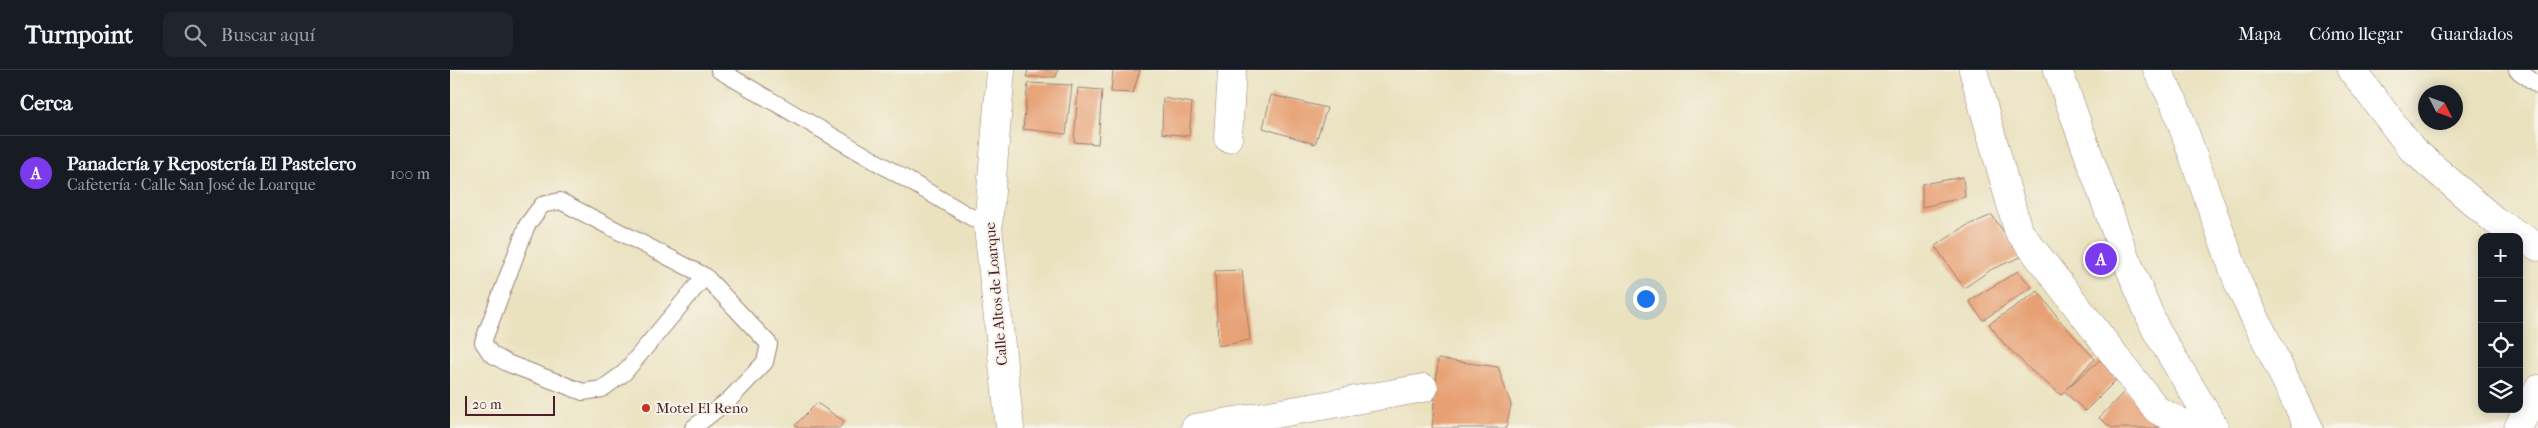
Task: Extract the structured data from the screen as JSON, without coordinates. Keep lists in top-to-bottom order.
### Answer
{
  "streets": {
    "street": ["Calle Altos de Loarque"]
  },
  "places": ["Motel El Reno"],
  "scale_bar": "20 m",
  "north": "bottom right",
  "page": {
    "header": "Turnpoint",
    "search": "Buscar aquí",
    "nav": ["Mapa", "Cómo llegar", "Guardados"],
    "heading": "Cerca",
    "list": [
      {
        "mark": "A",
        "name": "Panadería y Repostería El Pastelero",
        "note": "Cafetería · Calle San José de Loarque",
        "value": "100 m"
      }
    ],
    "map_buttons": ["+", "−"],
    "pins": "A",
    "scale": "20 m"
  }
}
